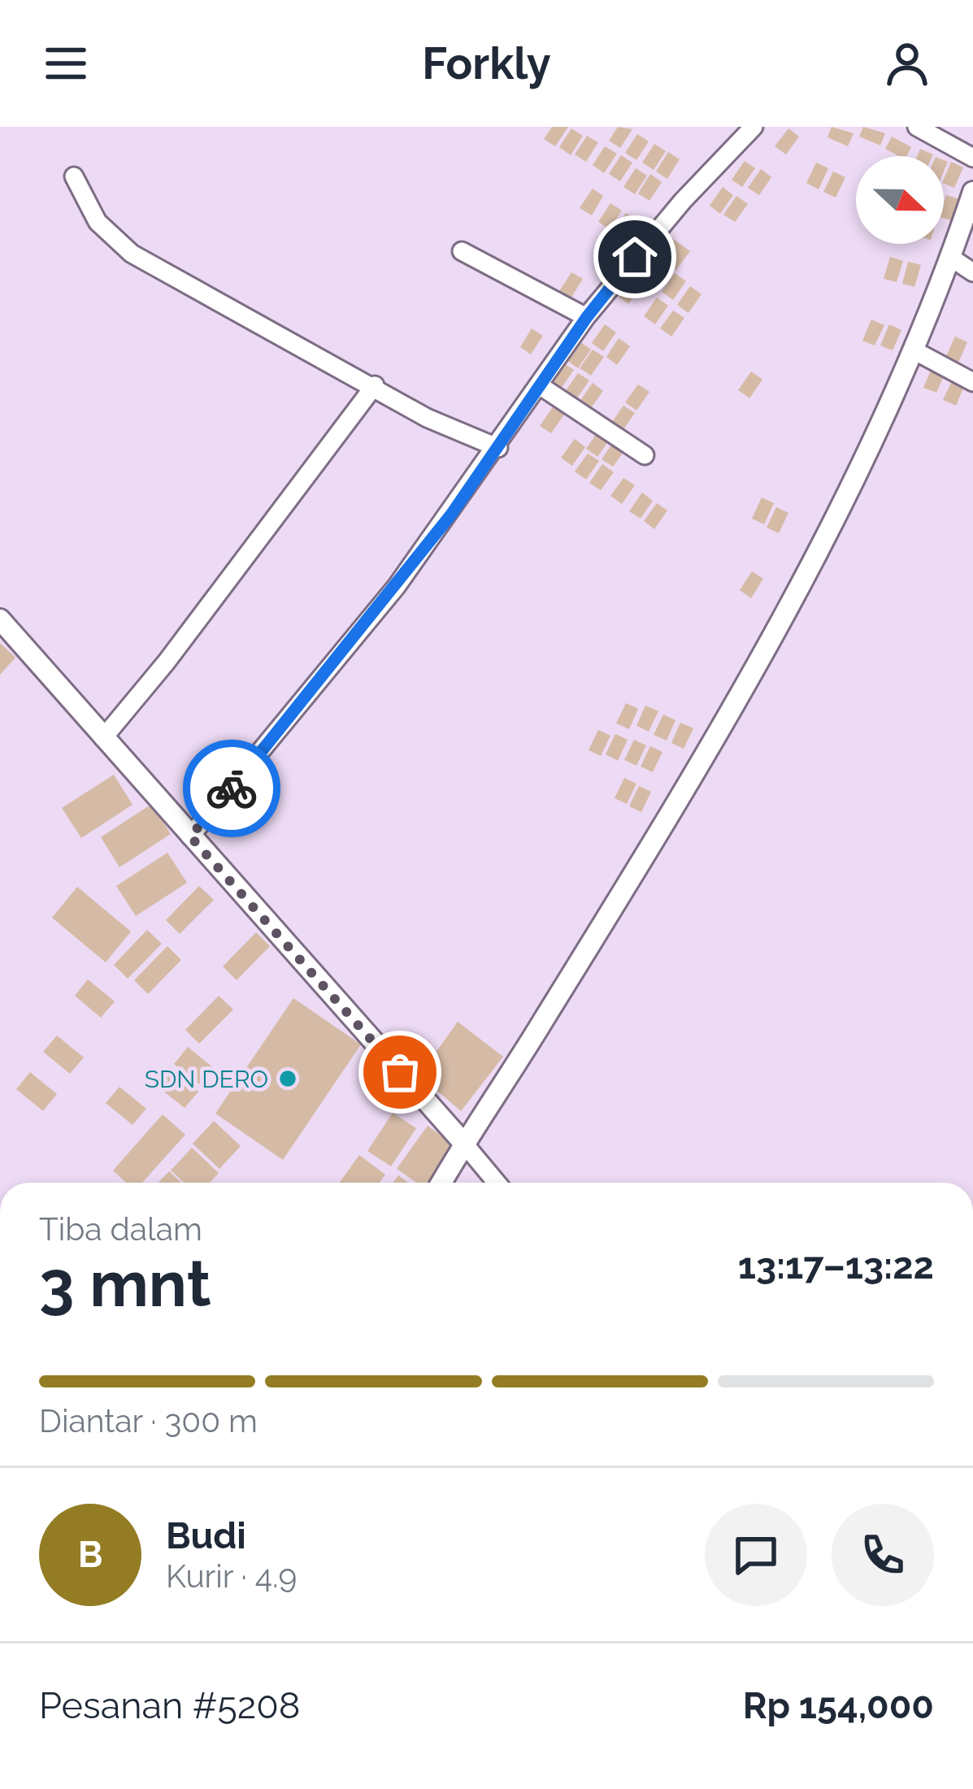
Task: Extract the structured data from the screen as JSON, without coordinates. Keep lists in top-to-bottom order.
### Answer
{
  "places": ["SDN DERO"],
  "north": "right",
  "page": {
    "header": "Forkly",
    "heading": ["3 mnt", "Tiba dalam", "13:17–13:22"],
    "panel": [
      "Budi",
      "Kurir · 4.9",
      "Pesanan #5208",
      "Rp 154,000"
    ],
    "bar": "Diantar · 300 m",
    "round": "B"
  }
}
